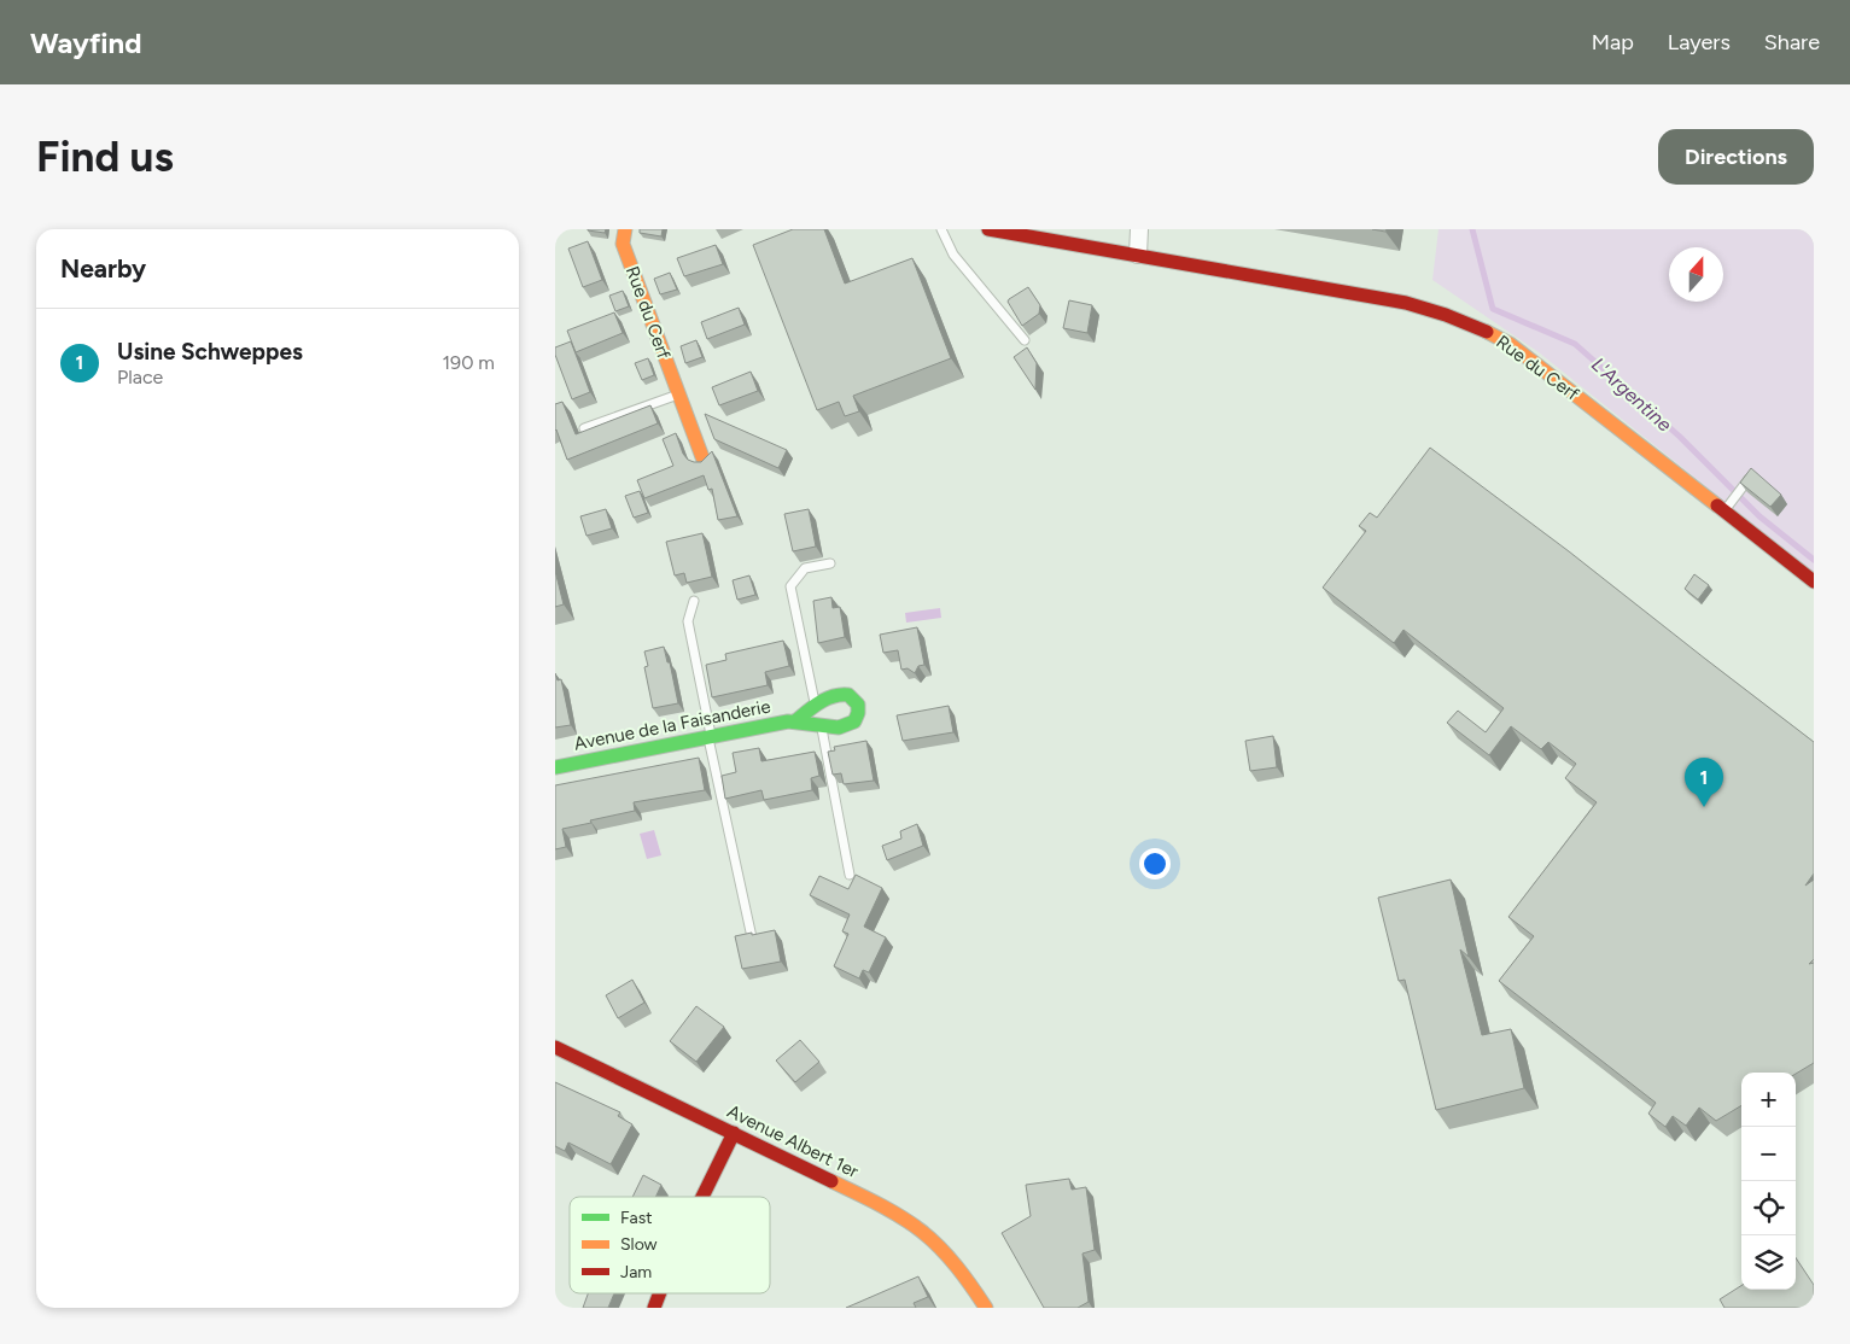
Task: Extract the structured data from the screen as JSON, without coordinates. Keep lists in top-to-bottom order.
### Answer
{
  "streets": {
    "street": ["Rue du Cerf", "Avenue de la Faisanderie", "Avenue Albert 1er"]
  },
  "water": ["L'Argentine"],
  "legend": ["Fast", "Slow", "Jam"],
  "north": "top",
  "page": {
    "header": "Wayfind",
    "nav": ["Map", "Layers", "Share"],
    "buttons": "Directions",
    "title": "Find us",
    "heading": "Nearby",
    "list": [
      {
        "mark": "1",
        "name": "Usine Schweppes",
        "note": "Place",
        "value": "190 m"
      }
    ],
    "pins": "1",
    "map_buttons": ["+", "−"]
  }
}
